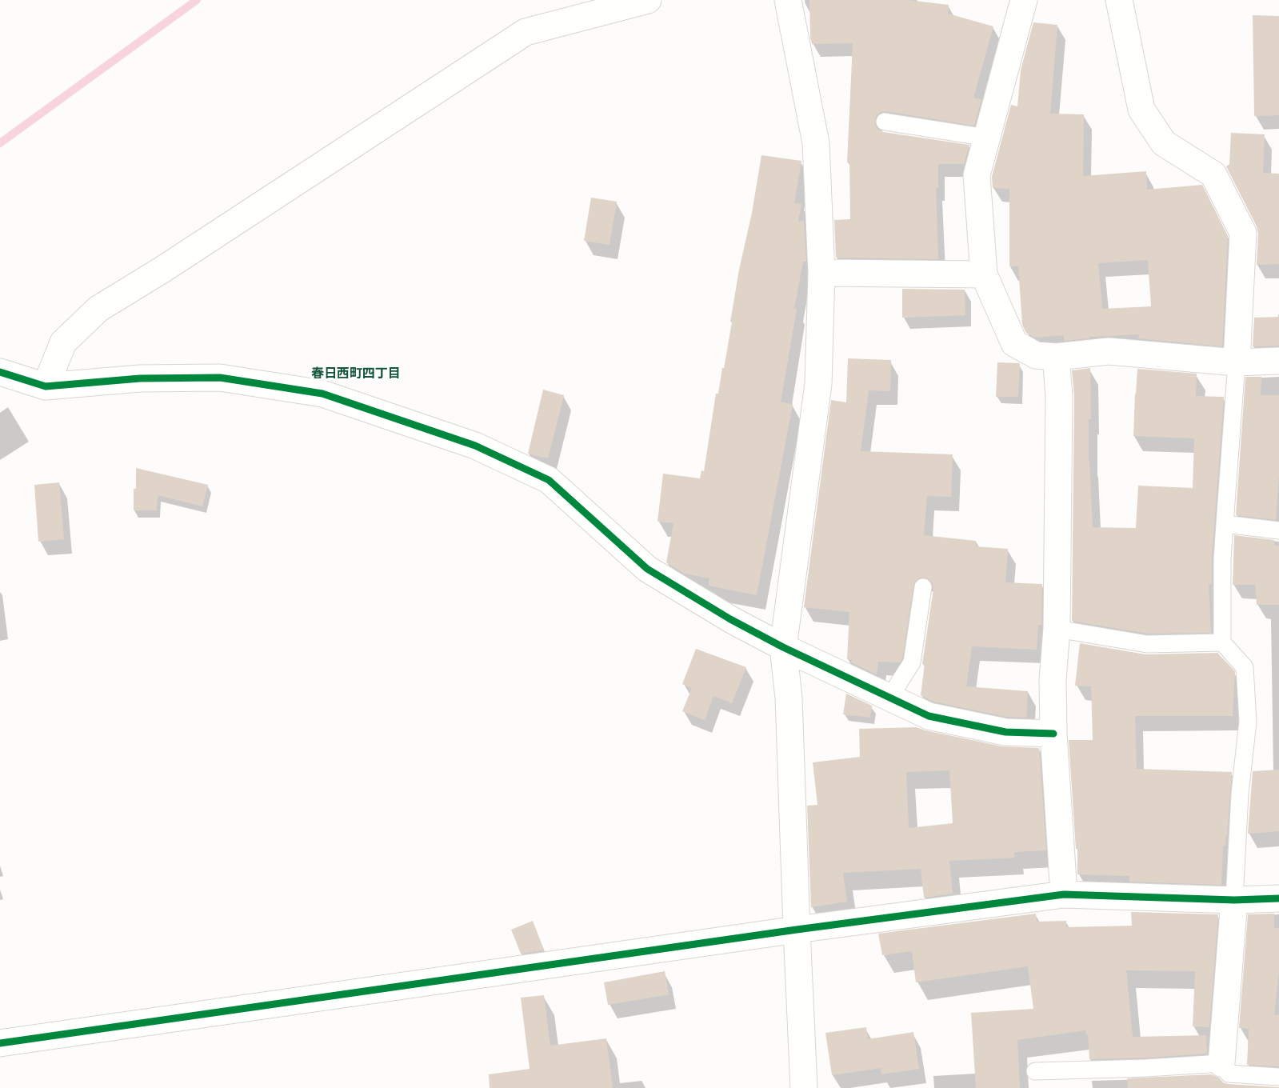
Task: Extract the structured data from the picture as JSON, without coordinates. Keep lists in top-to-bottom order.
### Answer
{
  "districts": ["春日西町四丁目"]
}
